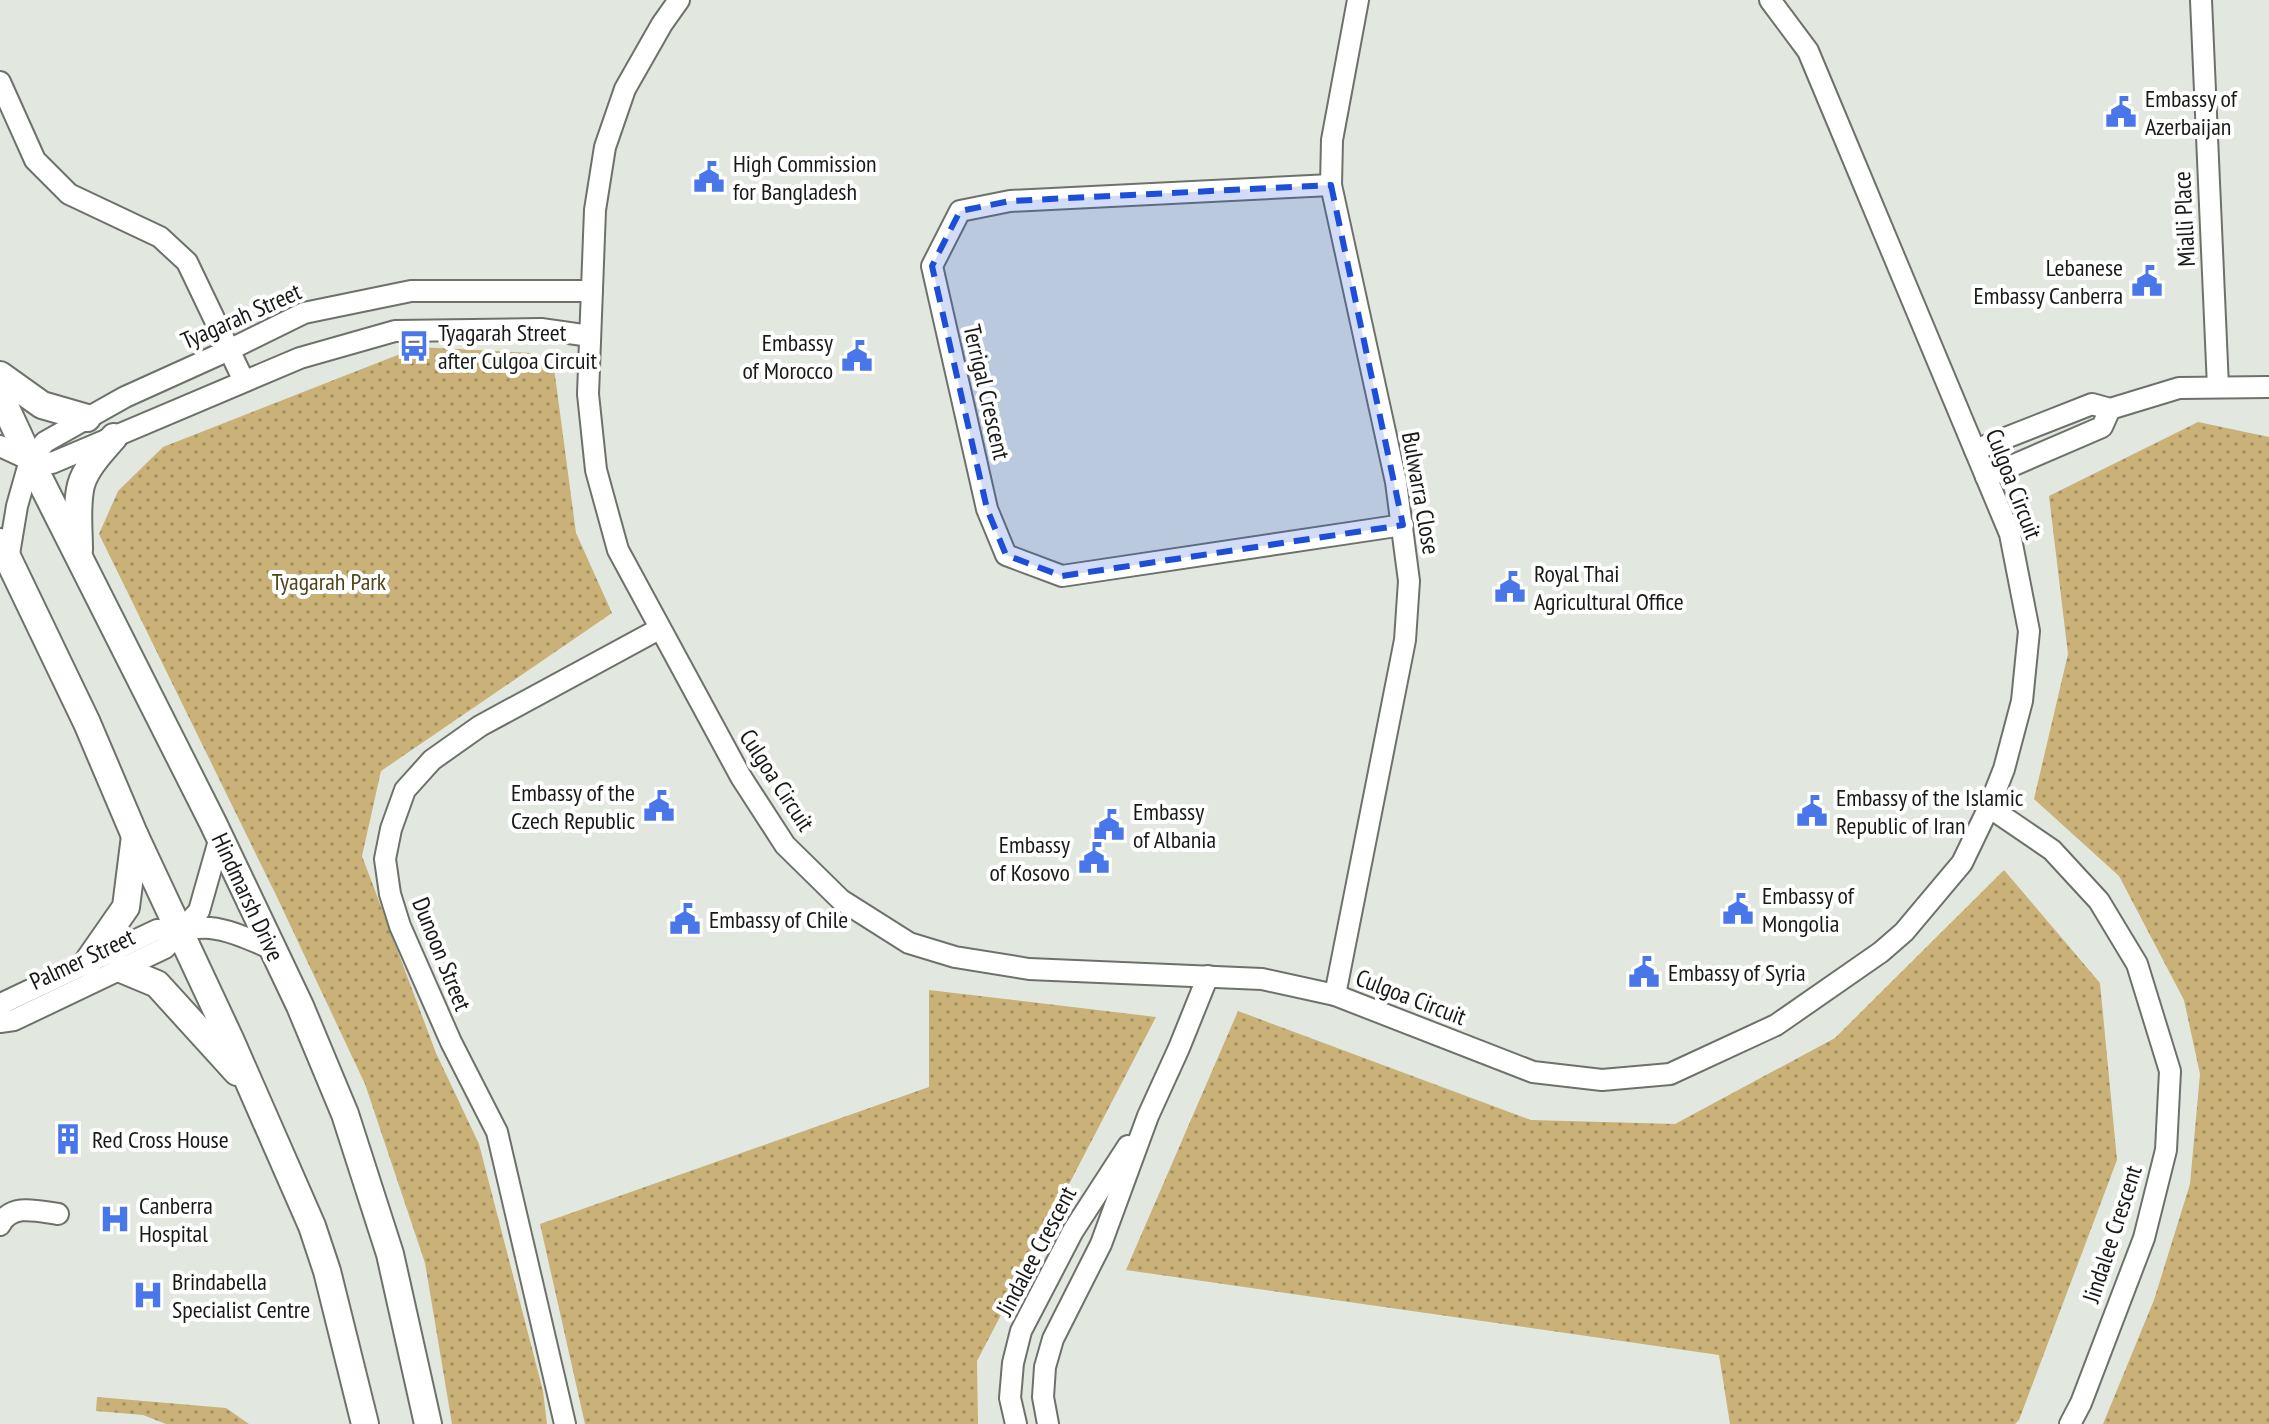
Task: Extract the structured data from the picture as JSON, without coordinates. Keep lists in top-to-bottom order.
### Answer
{
  "streets": {
    "main road": ["Hindmarsh Drive"],
    "street": [
      "Mialli Place",
      "Tyagarah Street",
      "Terrigal Crescent",
      "Culgoa Circuit",
      "Bulwarra Close",
      "Dunoon Street",
      "Palmer Street",
      "Jindalee Crescent"
    ]
  },
  "crossings": [
    ["Tyagarah Street", "Culgoa Circuit"],
    ["Tyagarah Street", "Hindmarsh Drive"],
    ["Terrigal Crescent", "Bulwarra Close"],
    ["Culgoa Circuit", "Bulwarra Close"],
    ["Culgoa Circuit", "Dunoon Street"],
    ["Culgoa Circuit", "Jindalee Crescent"],
    ["Hindmarsh Drive", "Palmer Street"]
  ],
  "parks": ["Tyagarah Park"],
  "places": {
    "public building": [
      "Embassy of Azerbaijan",
      "High Commission for Bangladesh",
      "Lebanese Embassy Canberra",
      "Embassy of Morocco",
      "Royal Thai Agricultural Office",
      "Embassy of the Czech Republic",
      "Embassy of the Islamic Republic of Iran",
      "Embassy of Albania",
      "Embassy of Kosovo",
      "Embassy of Mongolia",
      "Embassy of Chile",
      "Embassy of Syria"
    ],
    "bus stop": ["Tyagarah Street after Culgoa Circuit"],
    "building": ["Red Cross House"],
    "hospital": ["Canberra Hospital", "Brindabella Specialist Centre"]
  }
}
